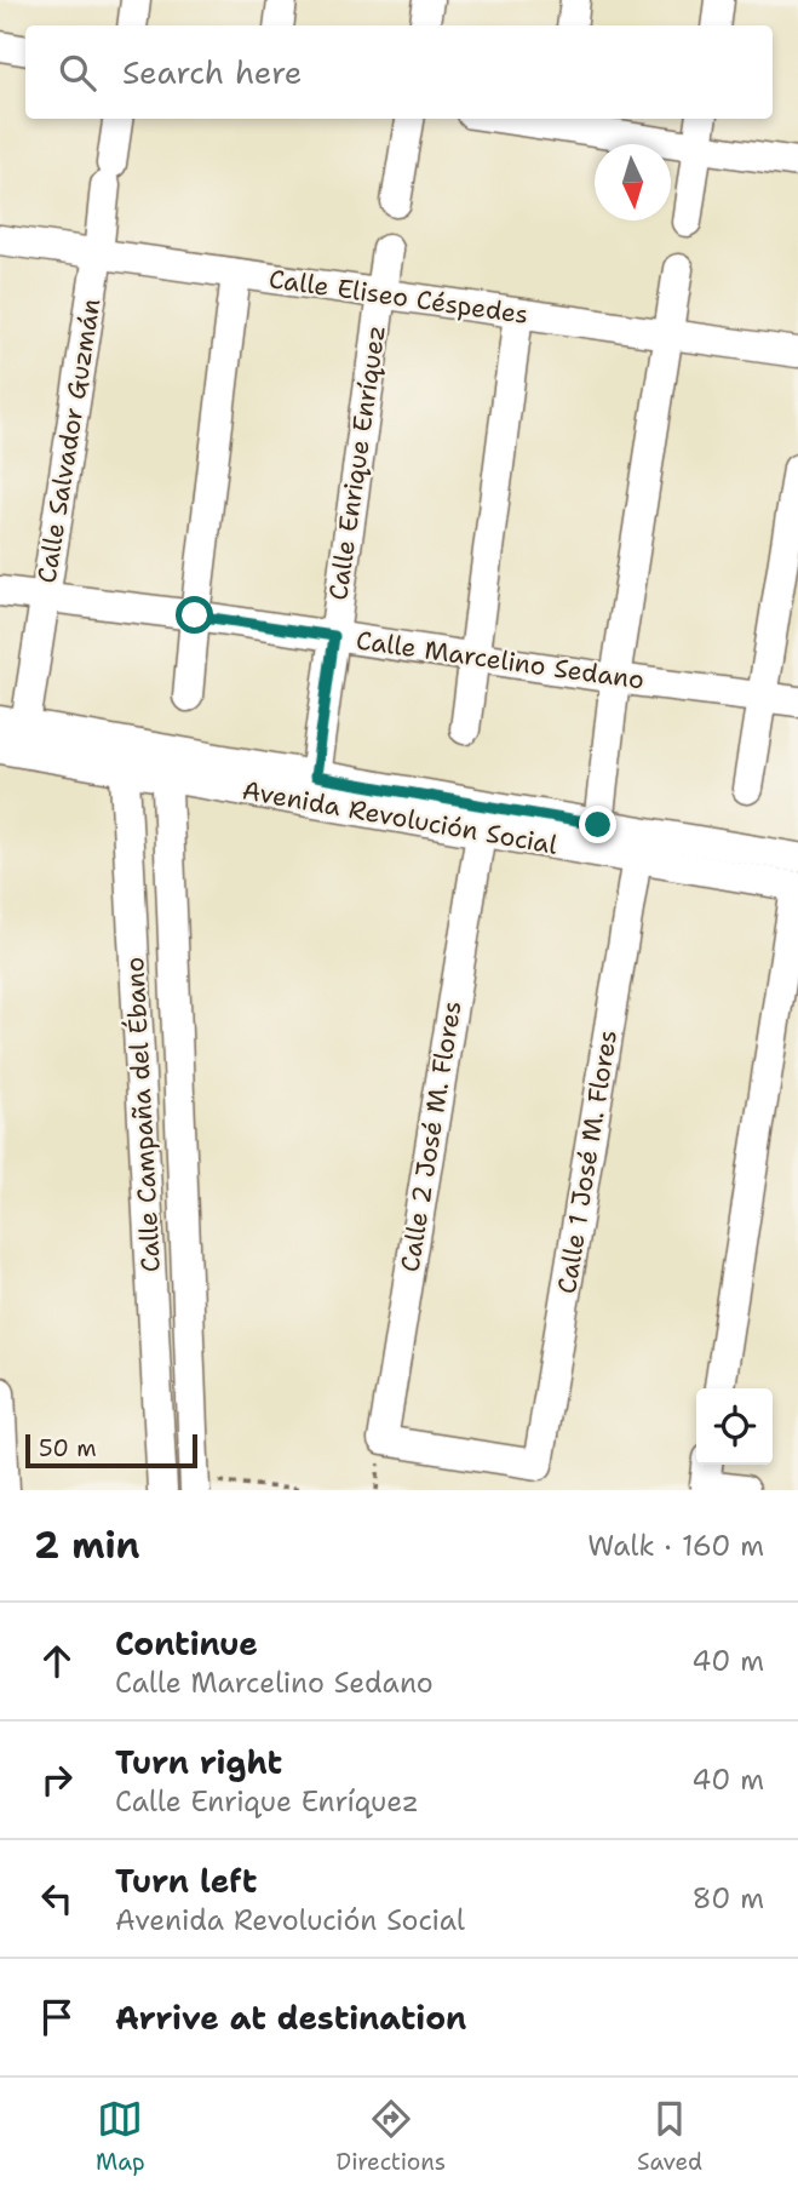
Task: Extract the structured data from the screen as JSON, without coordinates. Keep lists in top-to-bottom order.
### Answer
{
  "streets": {
    "street": [
      "Calle Eliseo Céspedes",
      "Calle Salvador Guzmán",
      "Calle Enrique Enríquez",
      "Calle Marcelino Sedano",
      "Avenida Revolución Social",
      "Calle Campaña del Ébano",
      "Calle 2 José M. Flores",
      "Calle 1 José M. Flores"
    ]
  },
  "crossings": [
    ["Calle Eliseo Céspedes", "Calle Salvador Guzmán"],
    ["Calle Eliseo Céspedes", "Calle Enrique Enríquez"],
    ["Calle Salvador Guzmán", "Calle Marcelino Sedano"],
    ["Calle Salvador Guzmán", "Avenida Revolución Social"],
    ["Calle Enrique Enríquez", "Calle Marcelino Sedano"],
    ["Calle Enrique Enríquez", "Avenida Revolución Social"],
    ["Avenida Revolución Social", "Calle Campaña del Ébano"],
    ["Avenida Revolución Social", "Calle 2 José M. Flores"],
    ["Avenida Revolución Social", "Calle 1 José M. Flores"],
    ["Calle 2 José M. Flores", "Calle 1 José M. Flores"]
  ],
  "scale_bar": "50 m",
  "north": "bottom",
  "page": {
    "search": "Search here",
    "scale": "50 m",
    "heading": ["2 min", "Walk · 160 m"],
    "list": [
      ["Continue", "Calle Marcelino Sedano", "40 m"],
      ["Turn right", "Calle Enrique Enríquez", "40 m"],
      ["Turn left", "Avenida Revolución Social", "80 m"],
      "Arrive at destination"
    ],
    "nav": ["Map", "Directions", "Saved"]
  }
}
